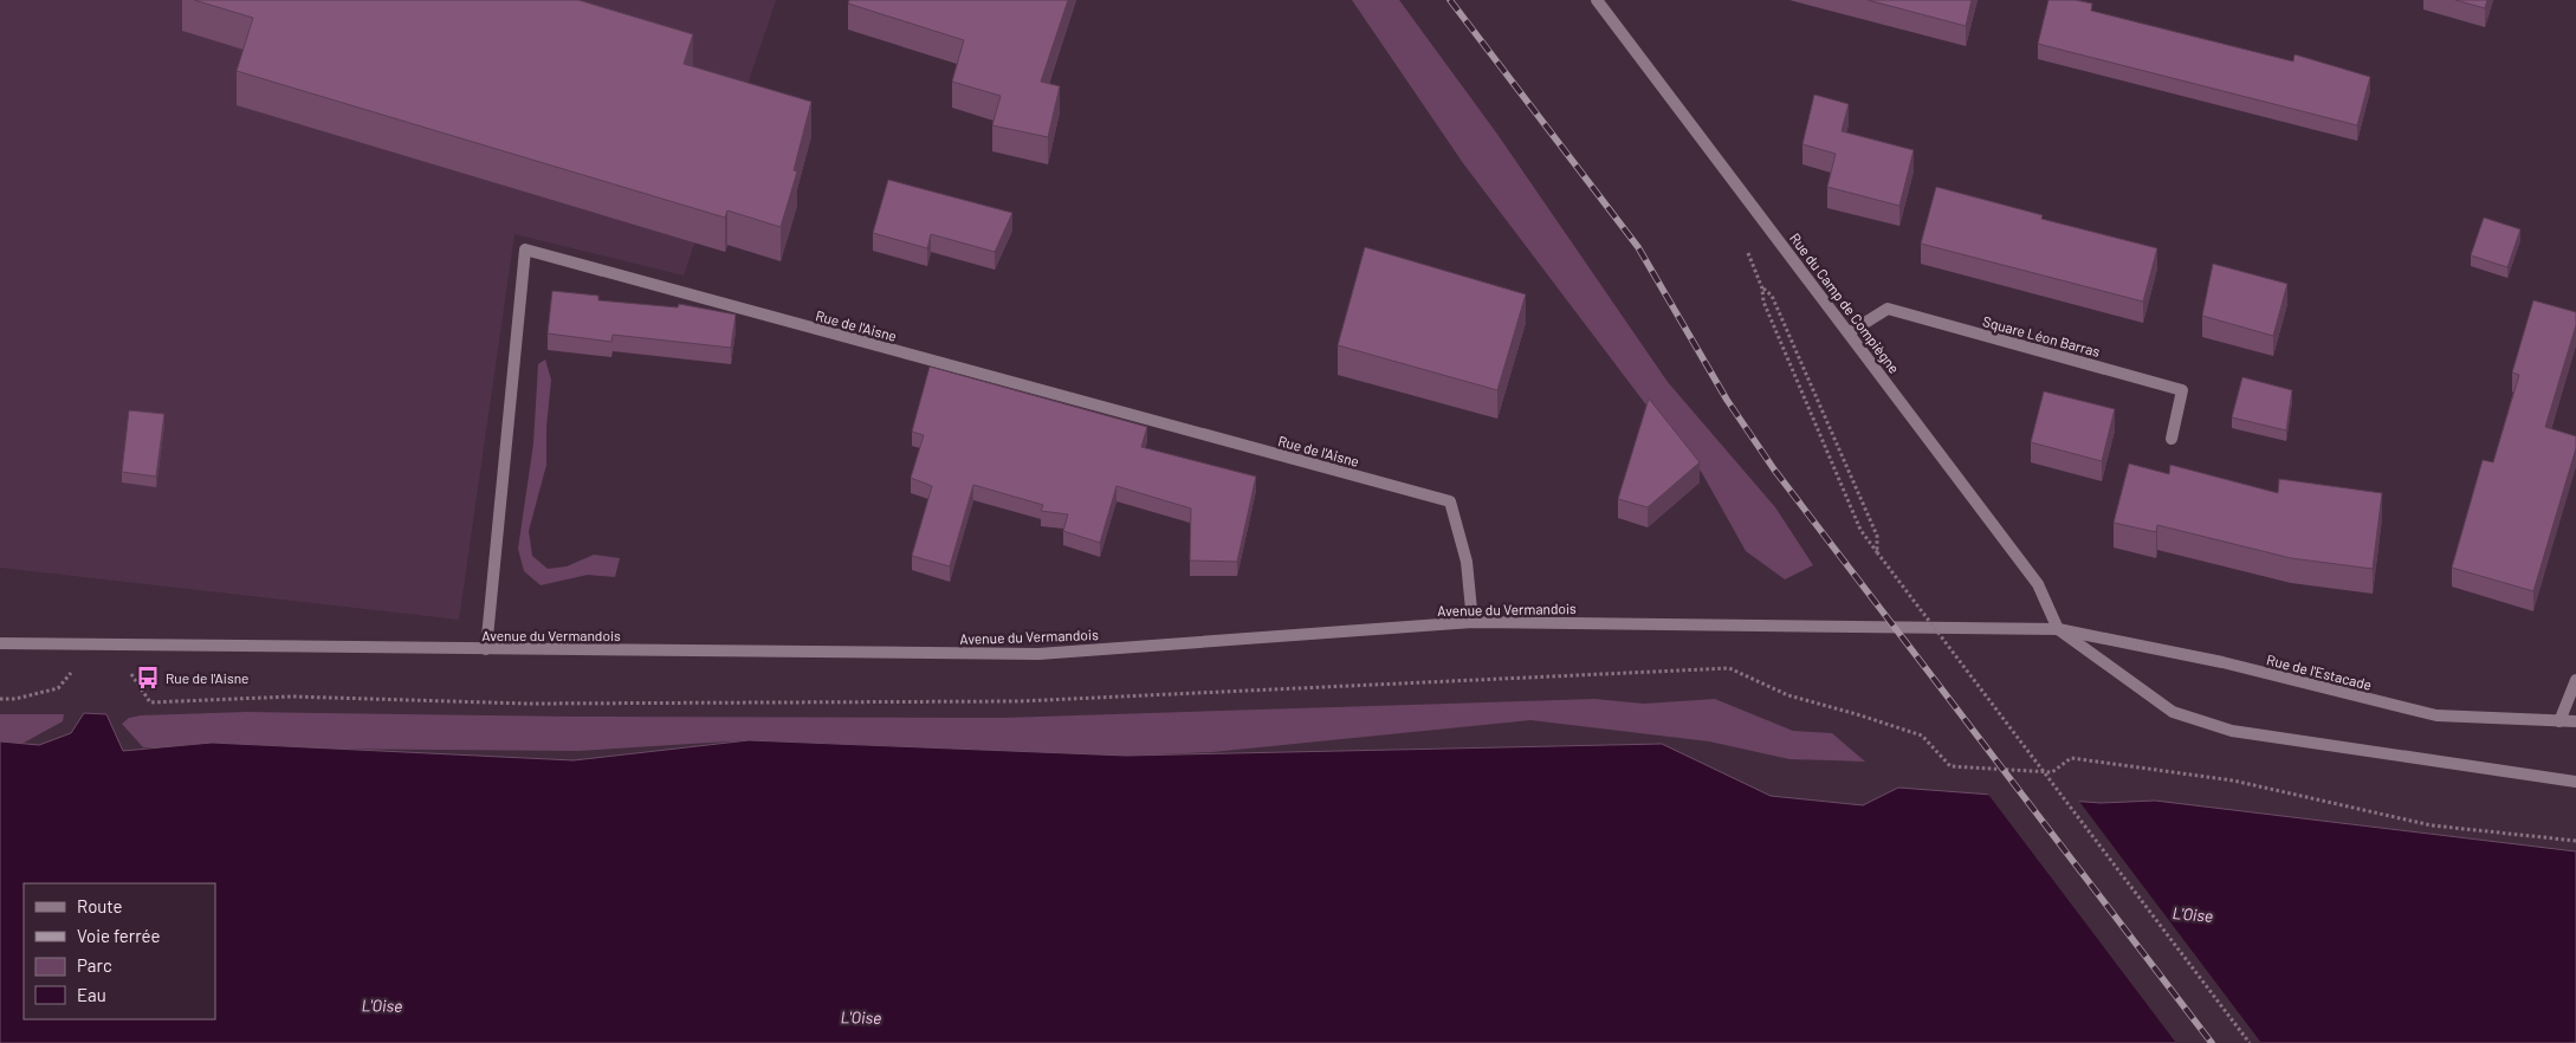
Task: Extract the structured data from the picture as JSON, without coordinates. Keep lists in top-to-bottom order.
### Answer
{
  "streets": {
    "street": [
      "Rue du Camp de Compiègne",
      "Rue de l'Aisne",
      "Square Léon Barras",
      "Avenue du Vermandois",
      "Rue de l'Estacade"
    ]
  },
  "crossings": [
    ["Rue du Camp de Compiègne", "Square Léon Barras"],
    ["Rue du Camp de Compiègne", "Avenue du Vermandois"],
    ["Rue du Camp de Compiègne", "Rue de l'Estacade"],
    ["Rue de l'Aisne", "Avenue du Vermandois"],
    ["Avenue du Vermandois", "Rue de l'Estacade"]
  ],
  "water": ["L'Oise"],
  "places": {
    "bus stop": ["Rue de l'Aisne"]
  },
  "legend": [
    "Route",
    "Voie ferrée",
    "Parc",
    "Eau"
  ]
}
